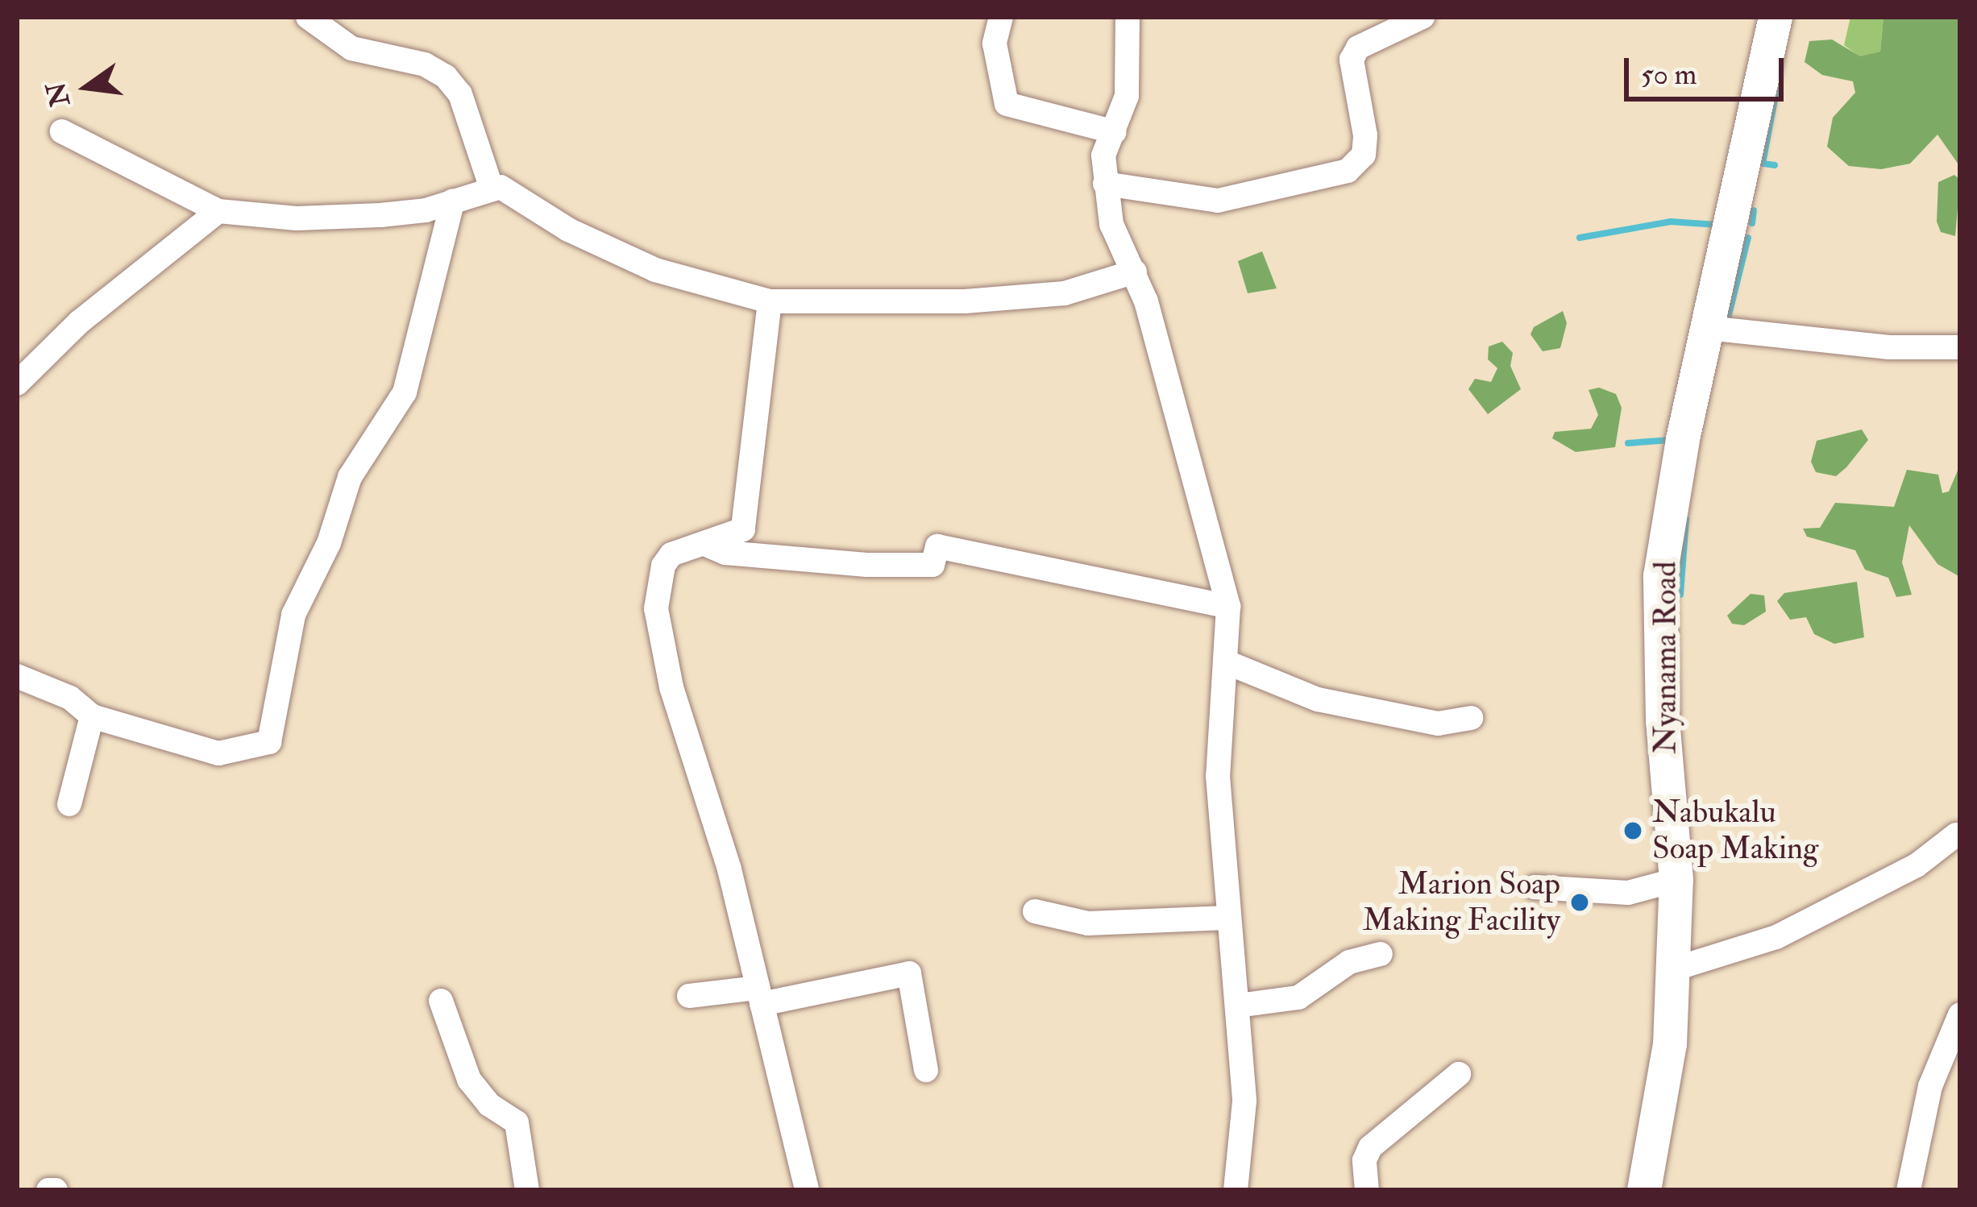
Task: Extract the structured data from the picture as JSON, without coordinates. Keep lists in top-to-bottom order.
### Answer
{
  "streets": {
    "street": ["Nyanama Road"]
  },
  "places": ["Nabukalu Soap Making", "Marion Soap Making Facility"],
  "scale_bar": "50 m",
  "north": "left"
}
